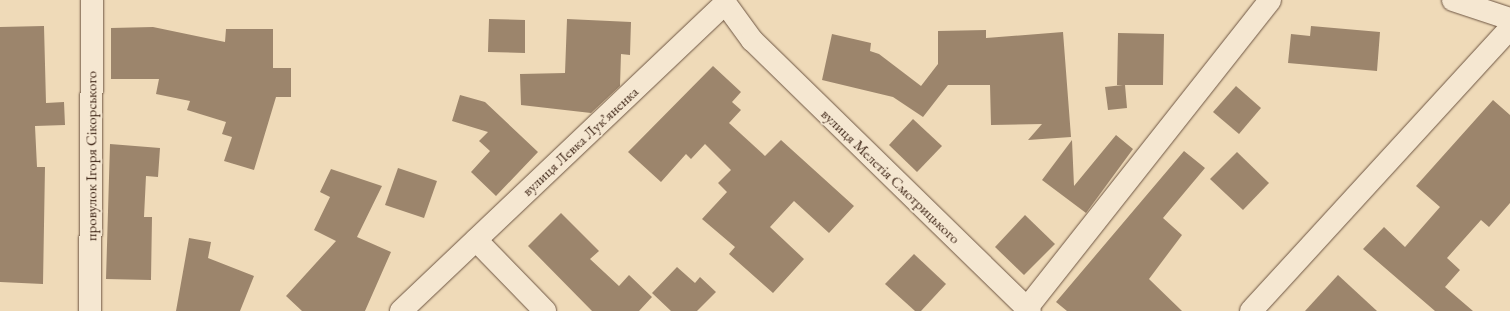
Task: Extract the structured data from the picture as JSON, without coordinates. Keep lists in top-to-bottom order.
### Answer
{
  "streets": {
    "street": ["вулиця Левка Лукʼяненка", "провулок Ігоря Сікорського", "вулиця Мелетія Смотрицького"]
  },
  "crossings": [
    ["вулиця Левка Лукʼяненка", "вулиця Мелетія Смотрицького"]
  ]
}
